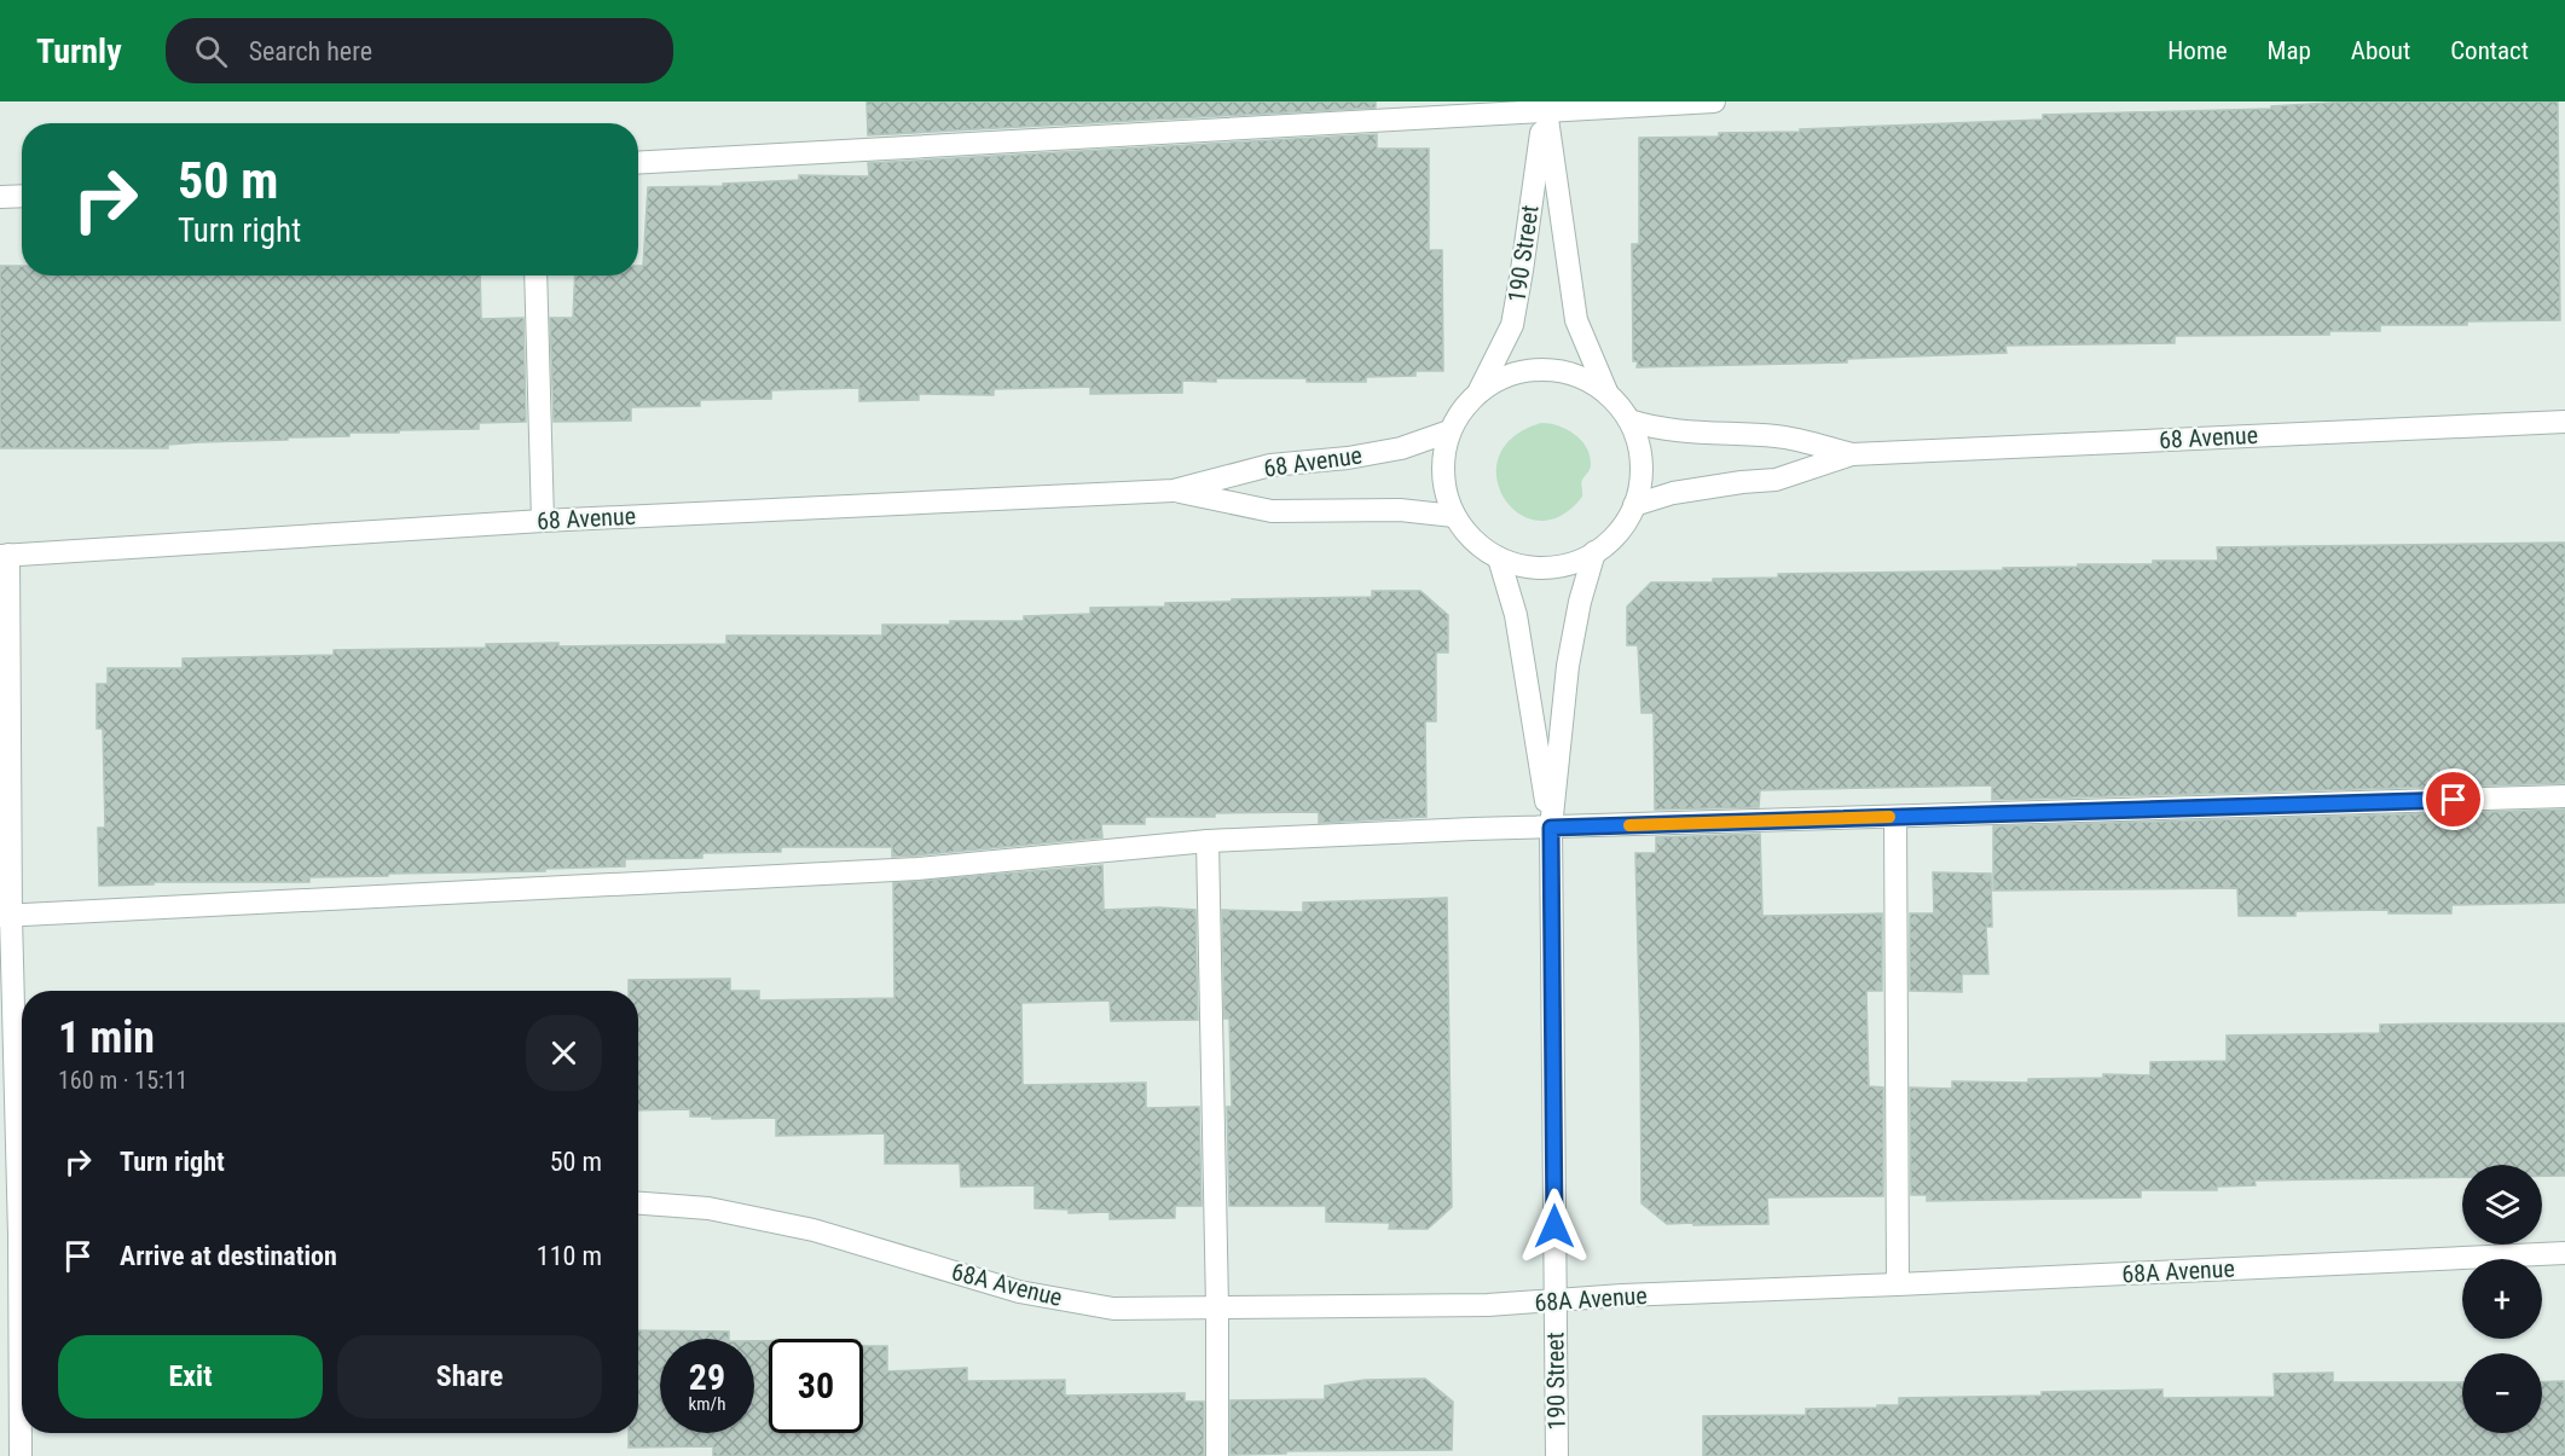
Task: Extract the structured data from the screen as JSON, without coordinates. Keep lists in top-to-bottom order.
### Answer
{
  "streets": {
    "street": ["190 Street", "68 Avenue", "68A Avenue"]
  },
  "crossings": [
    ["190 Street", "68 Avenue"],
    ["190 Street", "68A Avenue"]
  ],
  "page": {
    "header": "Turnly",
    "search": "Search here",
    "nav": [
      "Home",
      "Map",
      "About",
      "Contact"
    ],
    "turn": ["50 m", "Turn right"],
    "heading": ["1 min", "160 m · 15:11"],
    "list": [
      {
        "name": "Turn right",
        "value": "50 m"
      },
      {
        "name": "Arrive at destination",
        "value": "110 m"
      }
    ],
    "map_buttons": ["+", "−"],
    "buttons": ["Exit", "Share"],
    "speed": "29 km/h",
    "limit": "30"
  }
}
